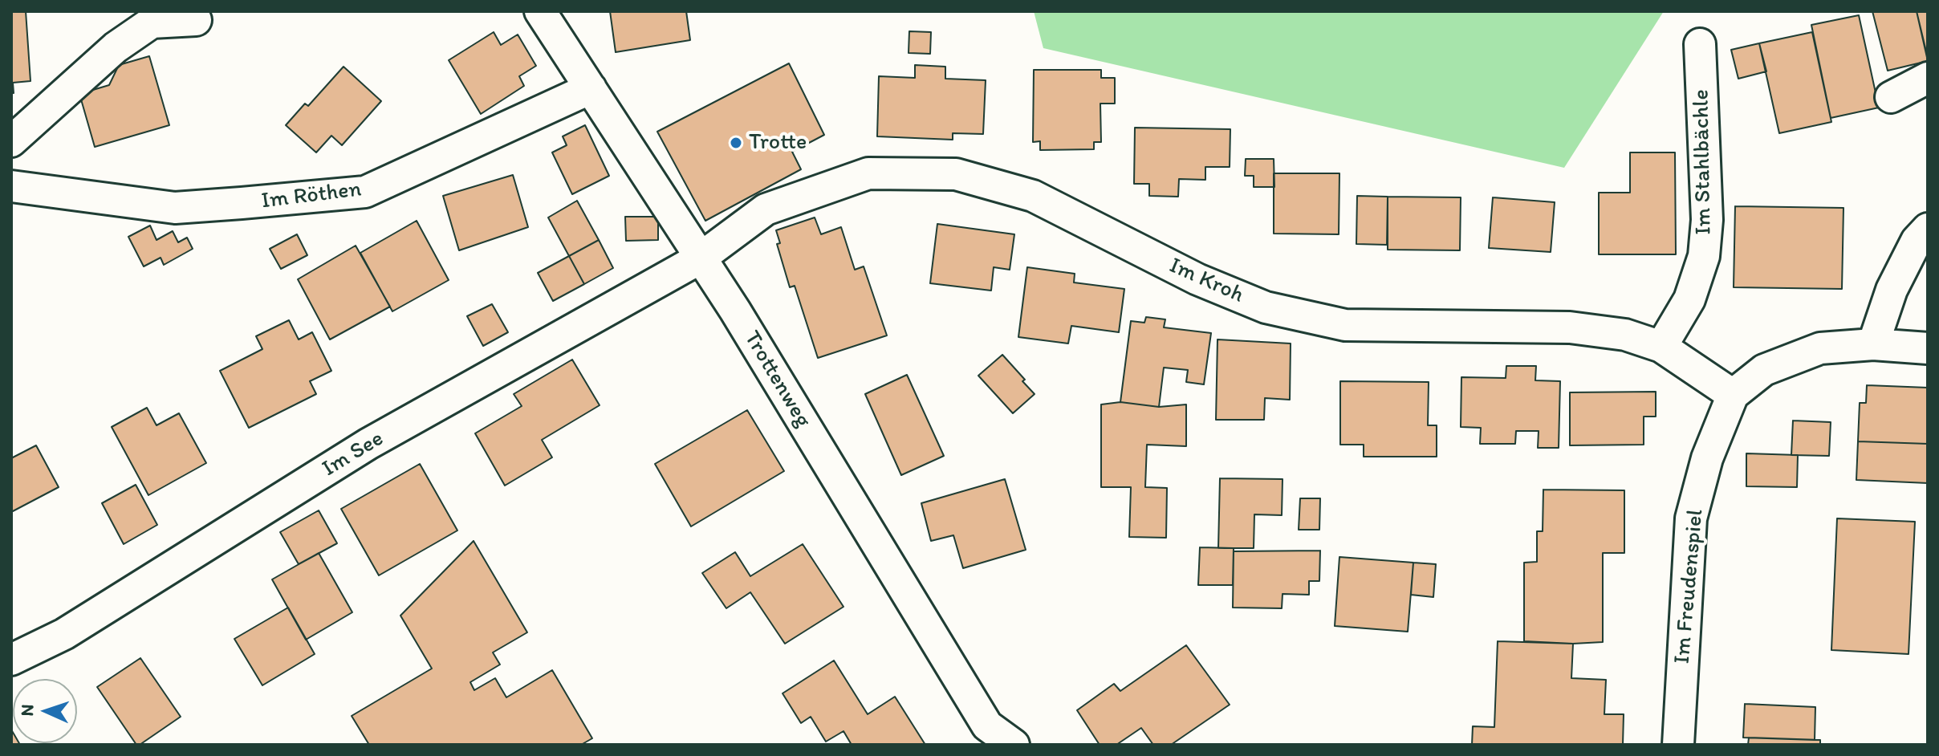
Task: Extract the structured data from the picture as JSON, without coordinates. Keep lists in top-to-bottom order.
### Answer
{
  "streets": {
    "street": [
      "Im Stahlbächle",
      "Im Röthen",
      "Im Kroh",
      "Trottenweg",
      "Im See",
      "Im Freudenspiel"
    ]
  },
  "crossings": [
    ["Im Stahlbächle", "Im Kroh"],
    ["Im Röthen", "Trottenweg"],
    ["Im Kroh", "Trottenweg"],
    ["Im Kroh", "Im See"],
    ["Im Kroh", "Im Freudenspiel"],
    ["Trottenweg", "Im See"]
  ],
  "places": ["Trotte"],
  "north": "left"
}
